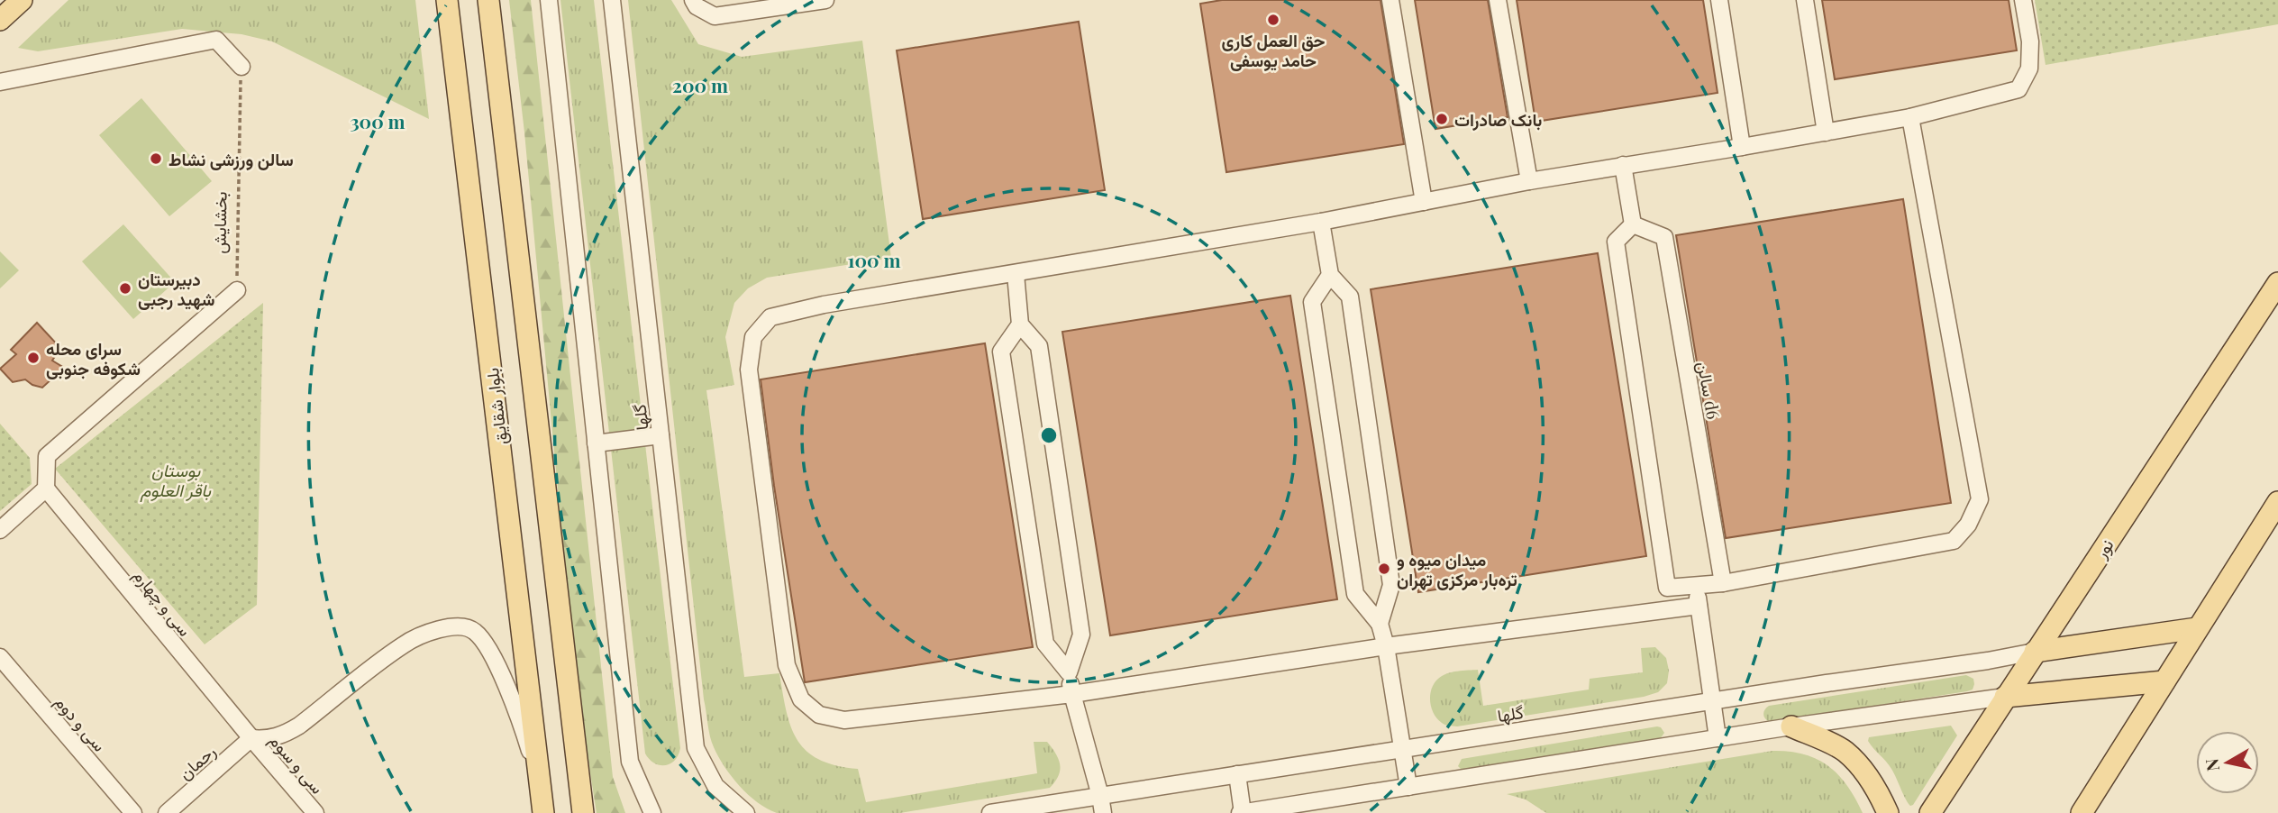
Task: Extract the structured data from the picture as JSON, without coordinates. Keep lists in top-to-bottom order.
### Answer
{
  "streets": {
    "main road": ["بلوار شقایق", "نور"],
    "street": [
      "سالن d6",
      "گلها",
      "سی و چهارم",
      "سی و دوم",
      "رحمان",
      "سی و سوم"
    ],
    "path": ["بخشایش"]
  },
  "crossings": [
    ["گلها", "نور"],
    ["سی و چهارم", "رحمان"],
    ["سی و چهارم", "سی و سوم"],
    ["رحمان", "سی و سوم"]
  ],
  "parks": ["بوستان باقر العلوم"],
  "places": [
    "حق العمل کاری حامد یوسفی",
    "بانک صادرات",
    "سالن ورزشی نشاط",
    "دبیرستان شهید رجبی",
    "سرای محله شکوفه جنوبی",
    "میدان میوه و تره‌بار مرکزی تهران"
  ],
  "north": "left",
  "rings": ["200 m", "300 m", "100 m"]
}
